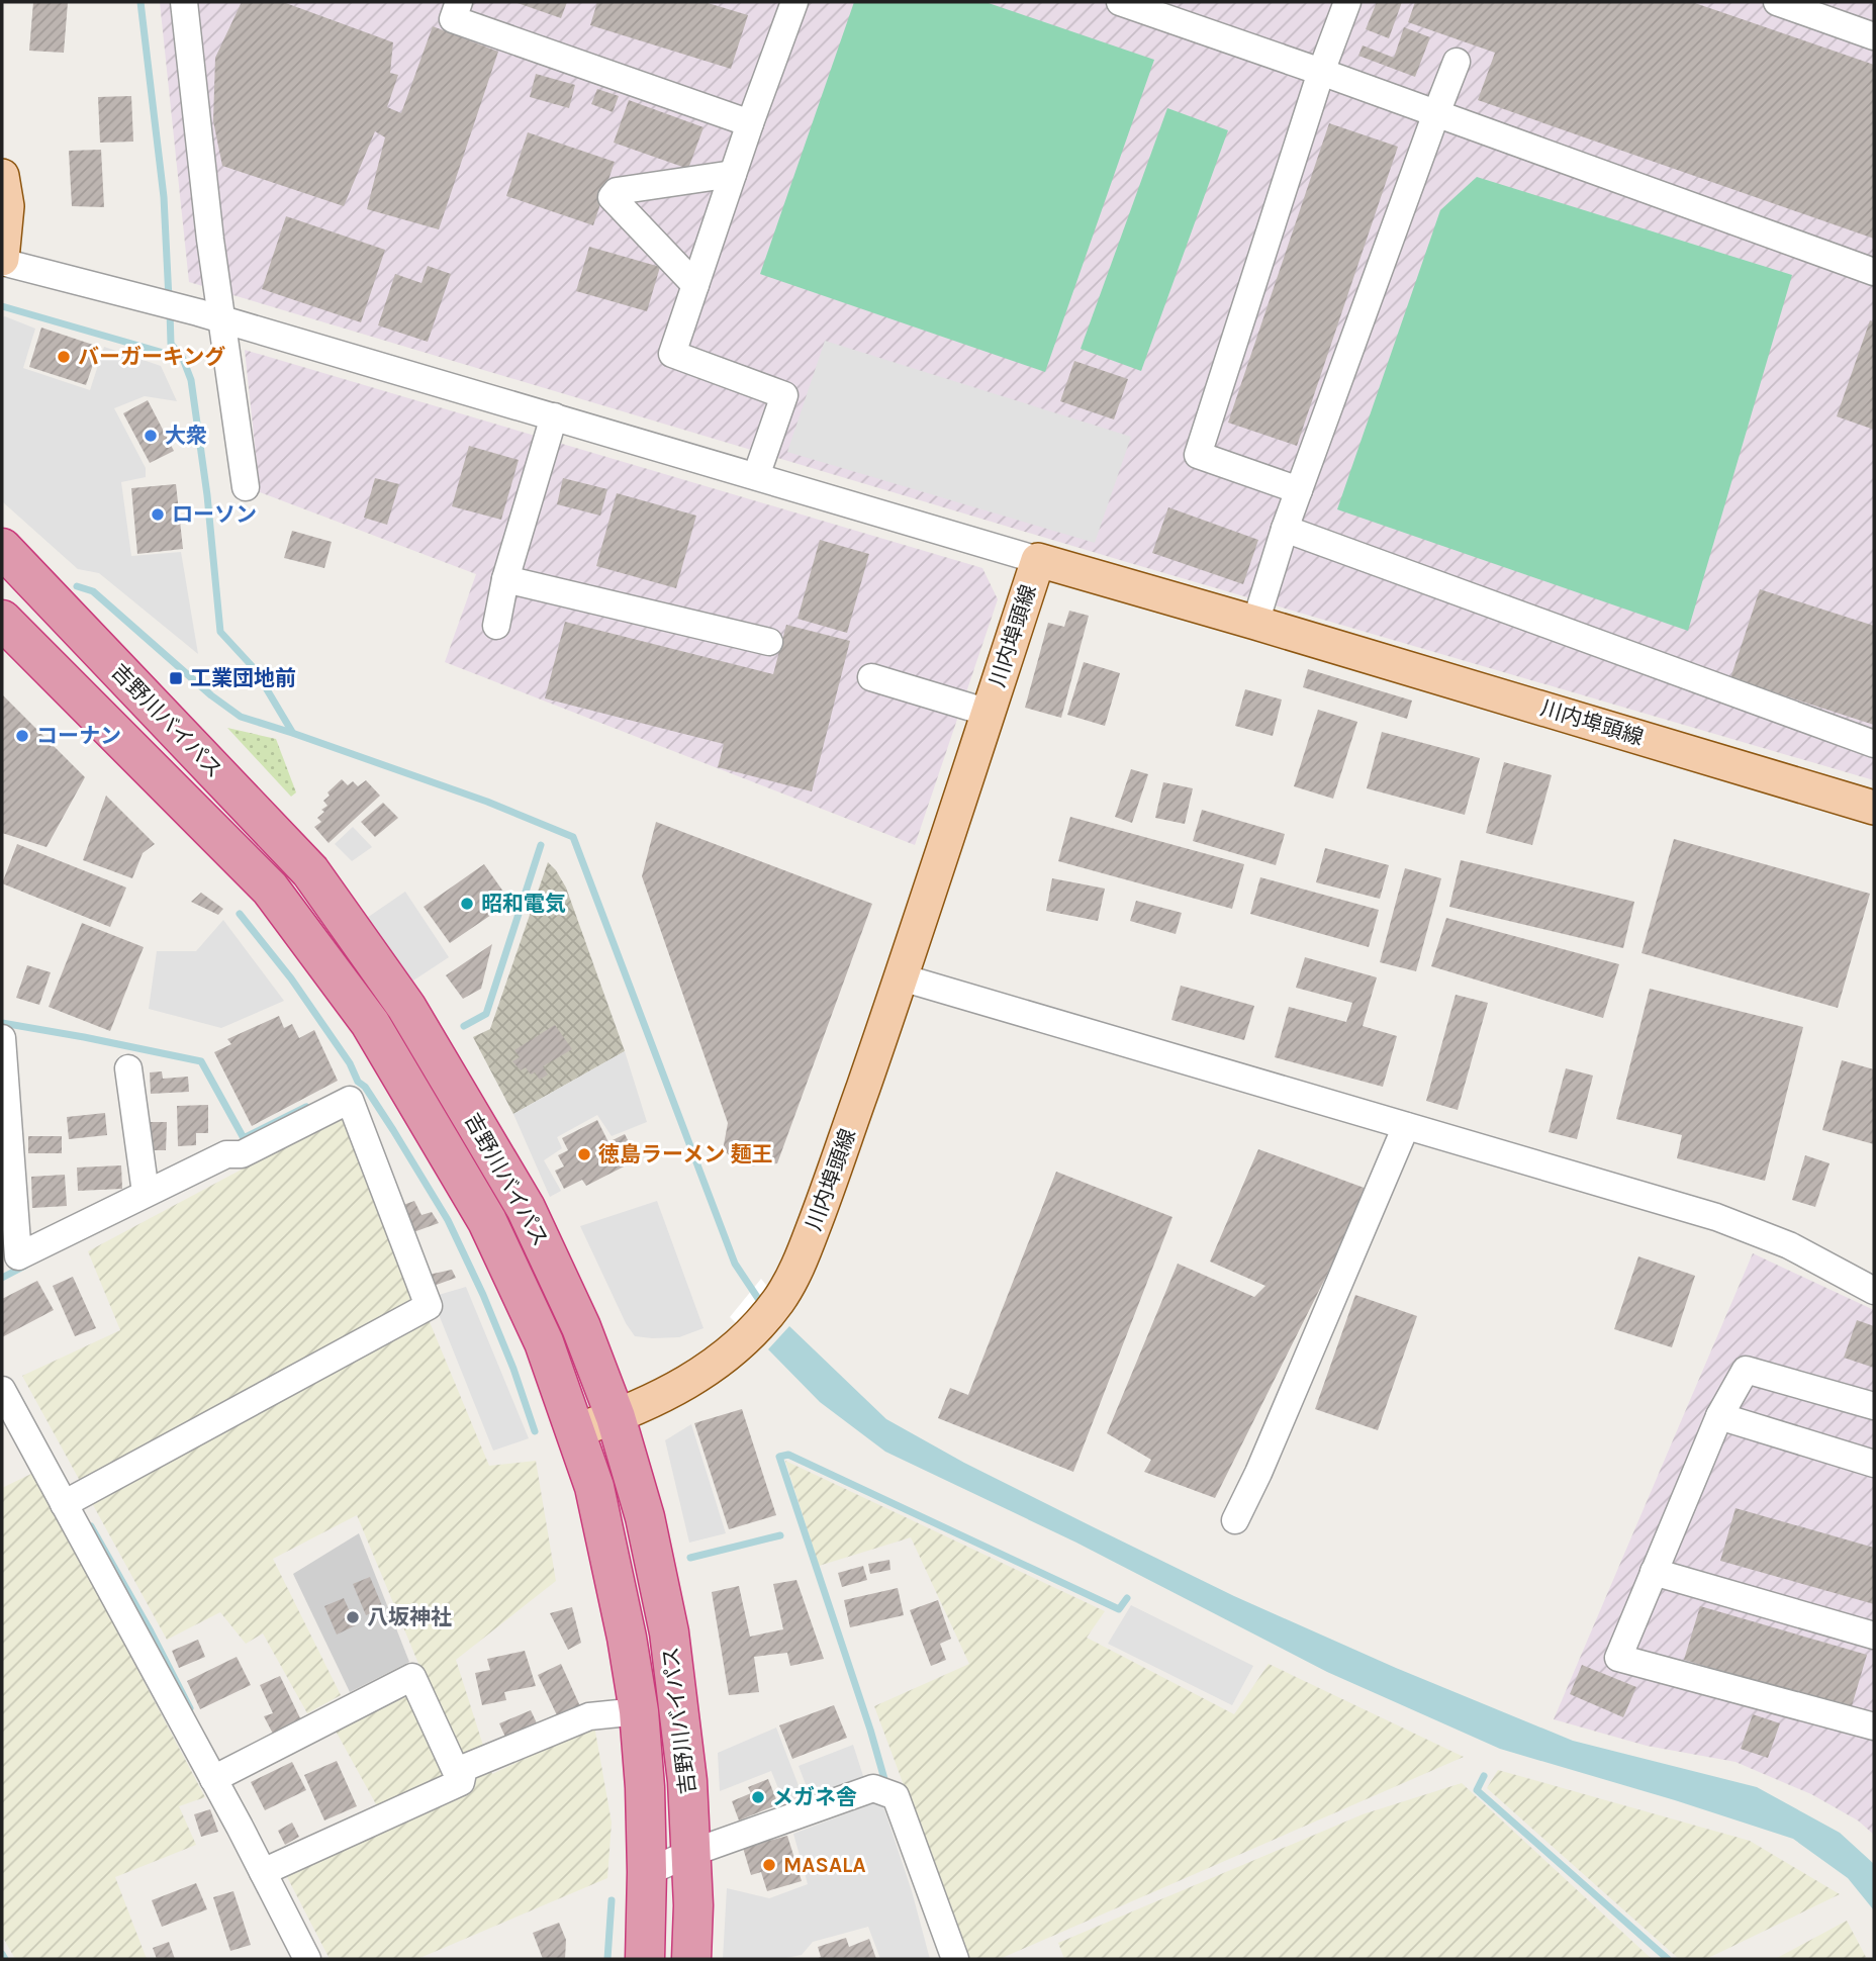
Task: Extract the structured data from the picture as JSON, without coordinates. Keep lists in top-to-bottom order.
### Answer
{
  "streets": {
    "highway": ["吉野川バイパス"],
    "main road": ["川内埠頭線"]
  },
  "crossings": [
    ["川内埠頭線", "吉野川バイパス"]
  ],
  "places": {
    "other": [
      "バーガーキング",
      "大衆",
      "ローソン",
      "コーナン",
      "昭和電気",
      "徳島ラーメン 麺王",
      "八坂神社",
      "メガネ舎",
      "MASALA"
    ],
    "transit": ["工業団地前"]
  }
}
